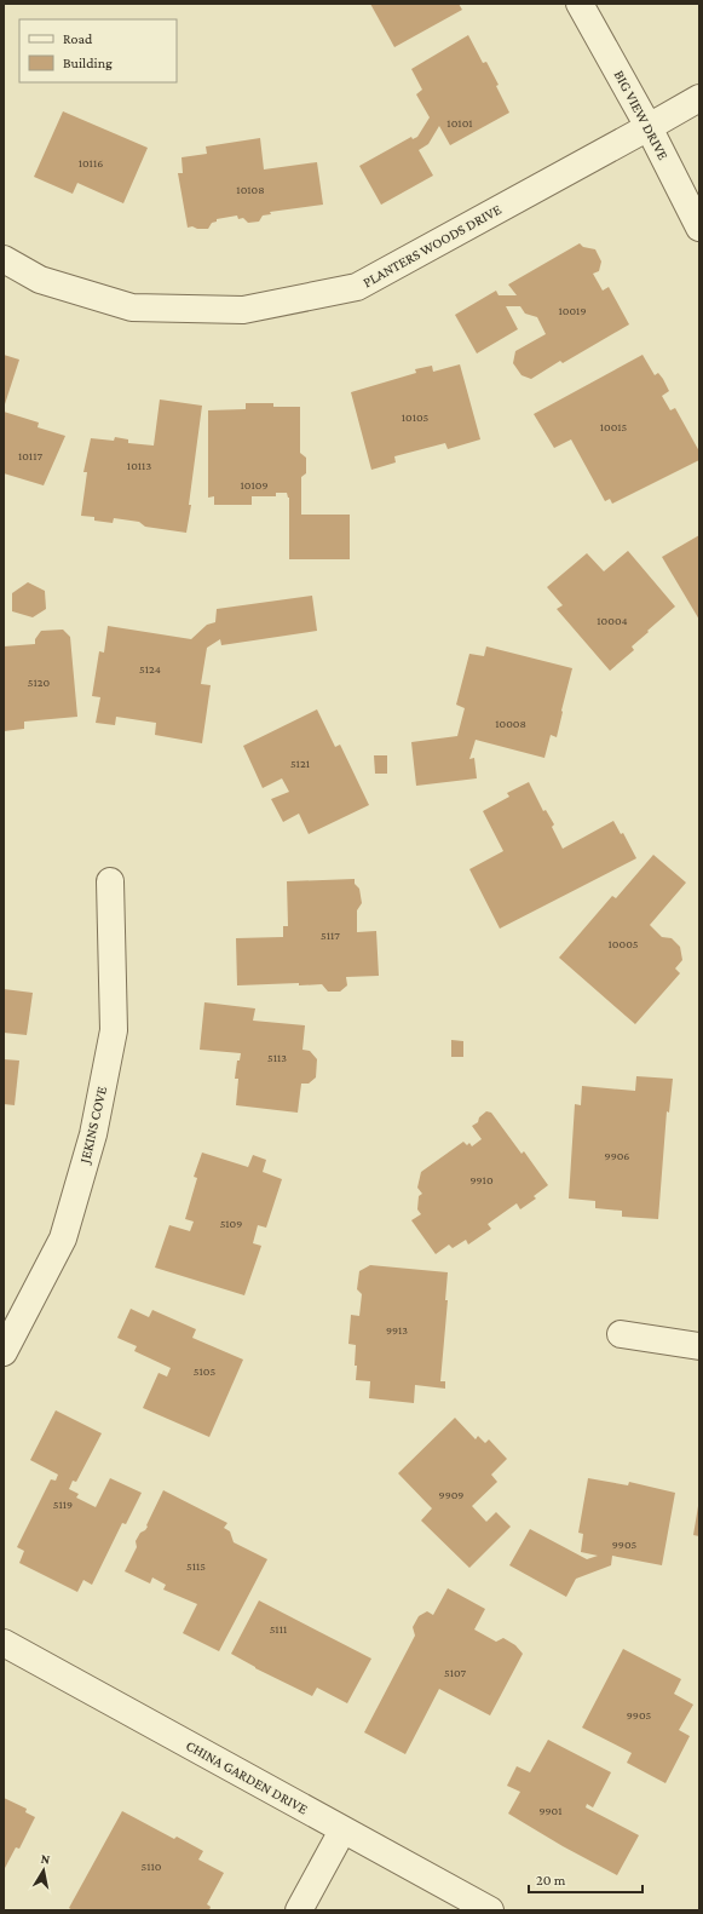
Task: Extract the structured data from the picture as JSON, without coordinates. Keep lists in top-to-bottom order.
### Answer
{
  "streets": {
    "street": [
      "BIG VIEW DRIVE",
      "PLANTERS WOODS DRIVE",
      "JEKINS COVE",
      "CHINA GARDEN DRIVE"
    ]
  },
  "crossings": [
    ["BIG VIEW DRIVE", "PLANTERS WOODS DRIVE"]
  ],
  "house_numbers": [
    "10101",
    "10116",
    "10108",
    "10019",
    "10105",
    "10015",
    "10117",
    "10113",
    "10109",
    "10004",
    "5124",
    "5120",
    "10008",
    "5121",
    "5117",
    "10005",
    "5113",
    "9906",
    "9910",
    "5109",
    "9913",
    "5105",
    "9909",
    "5119",
    "9905",
    "5115",
    "5111",
    "5107",
    "9905",
    "9901",
    "5110"
  ],
  "legend": ["Road", "Building"],
  "scale_bar": "20 m",
  "north": "top"
}
